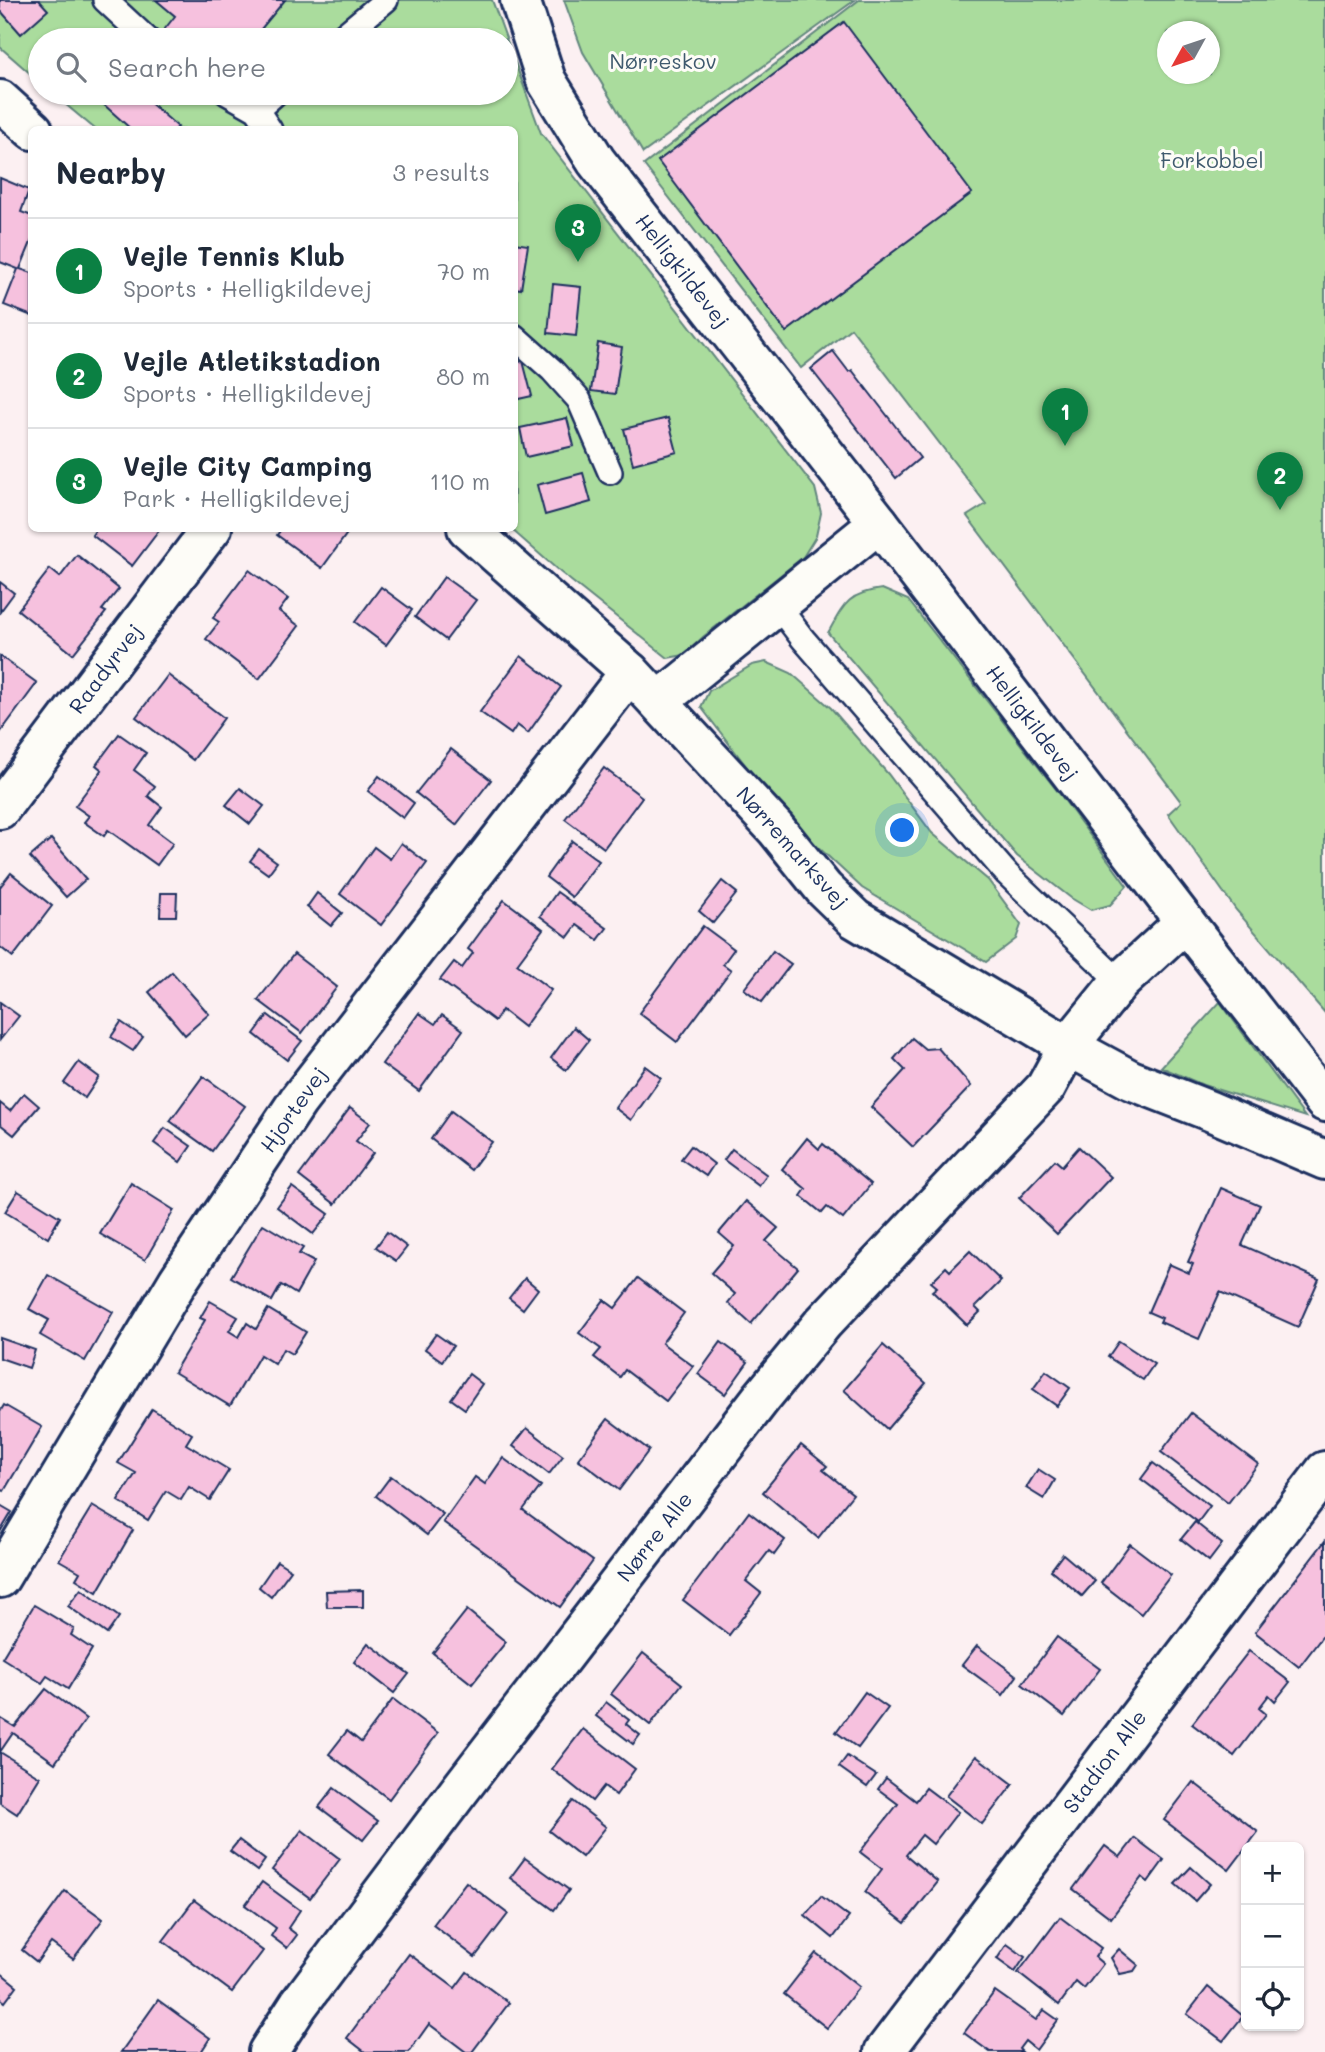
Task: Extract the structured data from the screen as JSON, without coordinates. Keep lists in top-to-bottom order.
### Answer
{
  "streets": {
    "street": [
      "Helligkildevej",
      "Raadyrvej",
      "Nørremarksvej",
      "Hjortevej",
      "Nørre Alle",
      "Stadion Alle"
    ]
  },
  "crossings": [
    ["Nørremarksvej", "Hjortevej"],
    ["Nørremarksvej", "Nørre Alle"]
  ],
  "parks": ["Nørreskov", "Forkobbel"],
  "north": "bottom left",
  "page": {
    "search": "Search here",
    "heading": ["Nearby", "3 results"],
    "pins": ["3", "1", "2"],
    "list": [
      {
        "mark": "1",
        "name": "Vejle Tennis Klub",
        "note": "Sports · Helligkildevej",
        "value": "70 m"
      },
      {
        "mark": "2",
        "name": "Vejle Atletikstadion",
        "note": "Sports · Helligkildevej",
        "value": "80 m"
      },
      {
        "mark": "3",
        "name": "Vejle City Camping",
        "note": "Park · Helligkildevej",
        "value": "110 m"
      }
    ],
    "map_buttons": ["+", "−"]
  }
}
